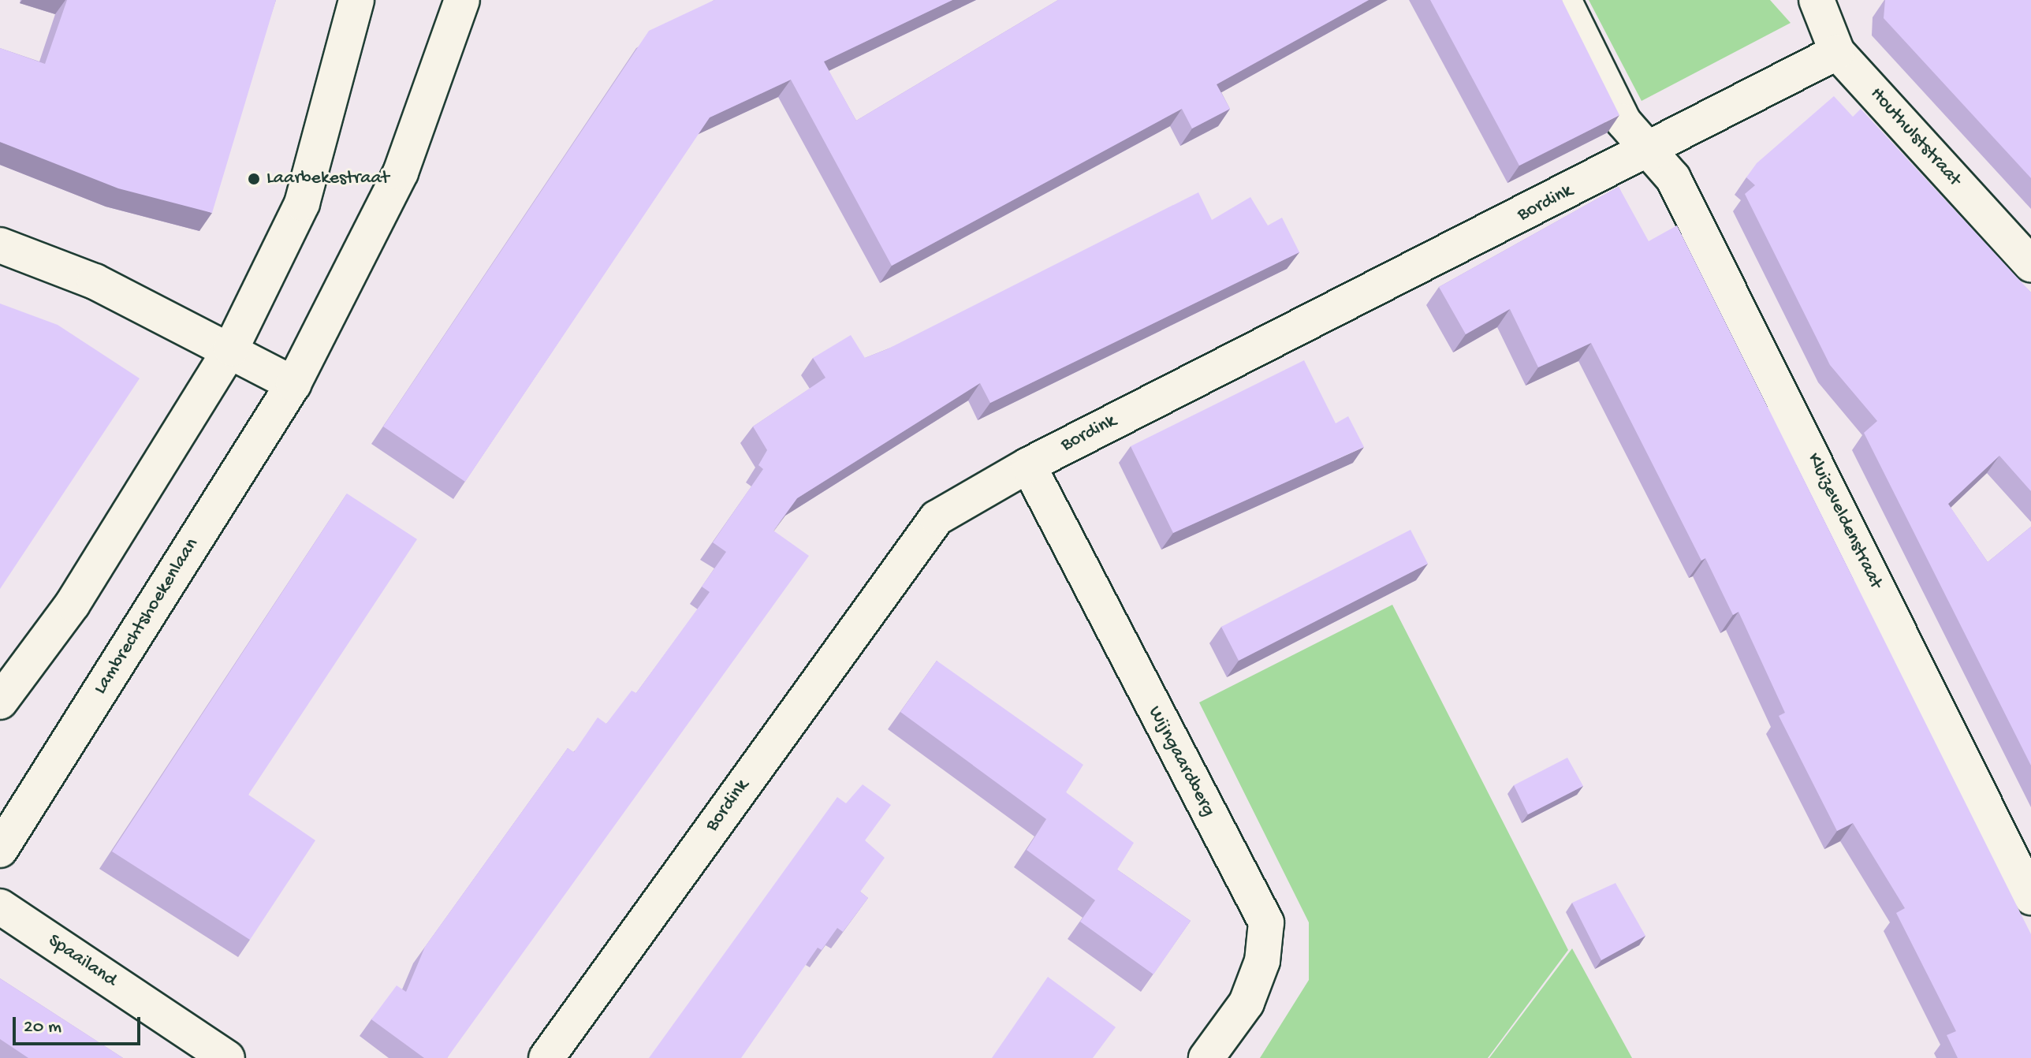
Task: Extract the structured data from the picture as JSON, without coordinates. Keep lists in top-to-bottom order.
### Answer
{
  "streets": {
    "street": [
      "Houthulststraat",
      "Bordink",
      "Kluizeveldenstraat",
      "Lambrechtshoekenlaan",
      "Wijngaardberg",
      "Spaailand"
    ]
  },
  "crossings": [
    ["Houthulststraat", "Bordink"],
    ["Bordink", "Kluizeveldenstraat"],
    ["Bordink", "Wijngaardberg"]
  ],
  "places": ["Laarbekestraat"],
  "scale_bar": "20 m"
}
